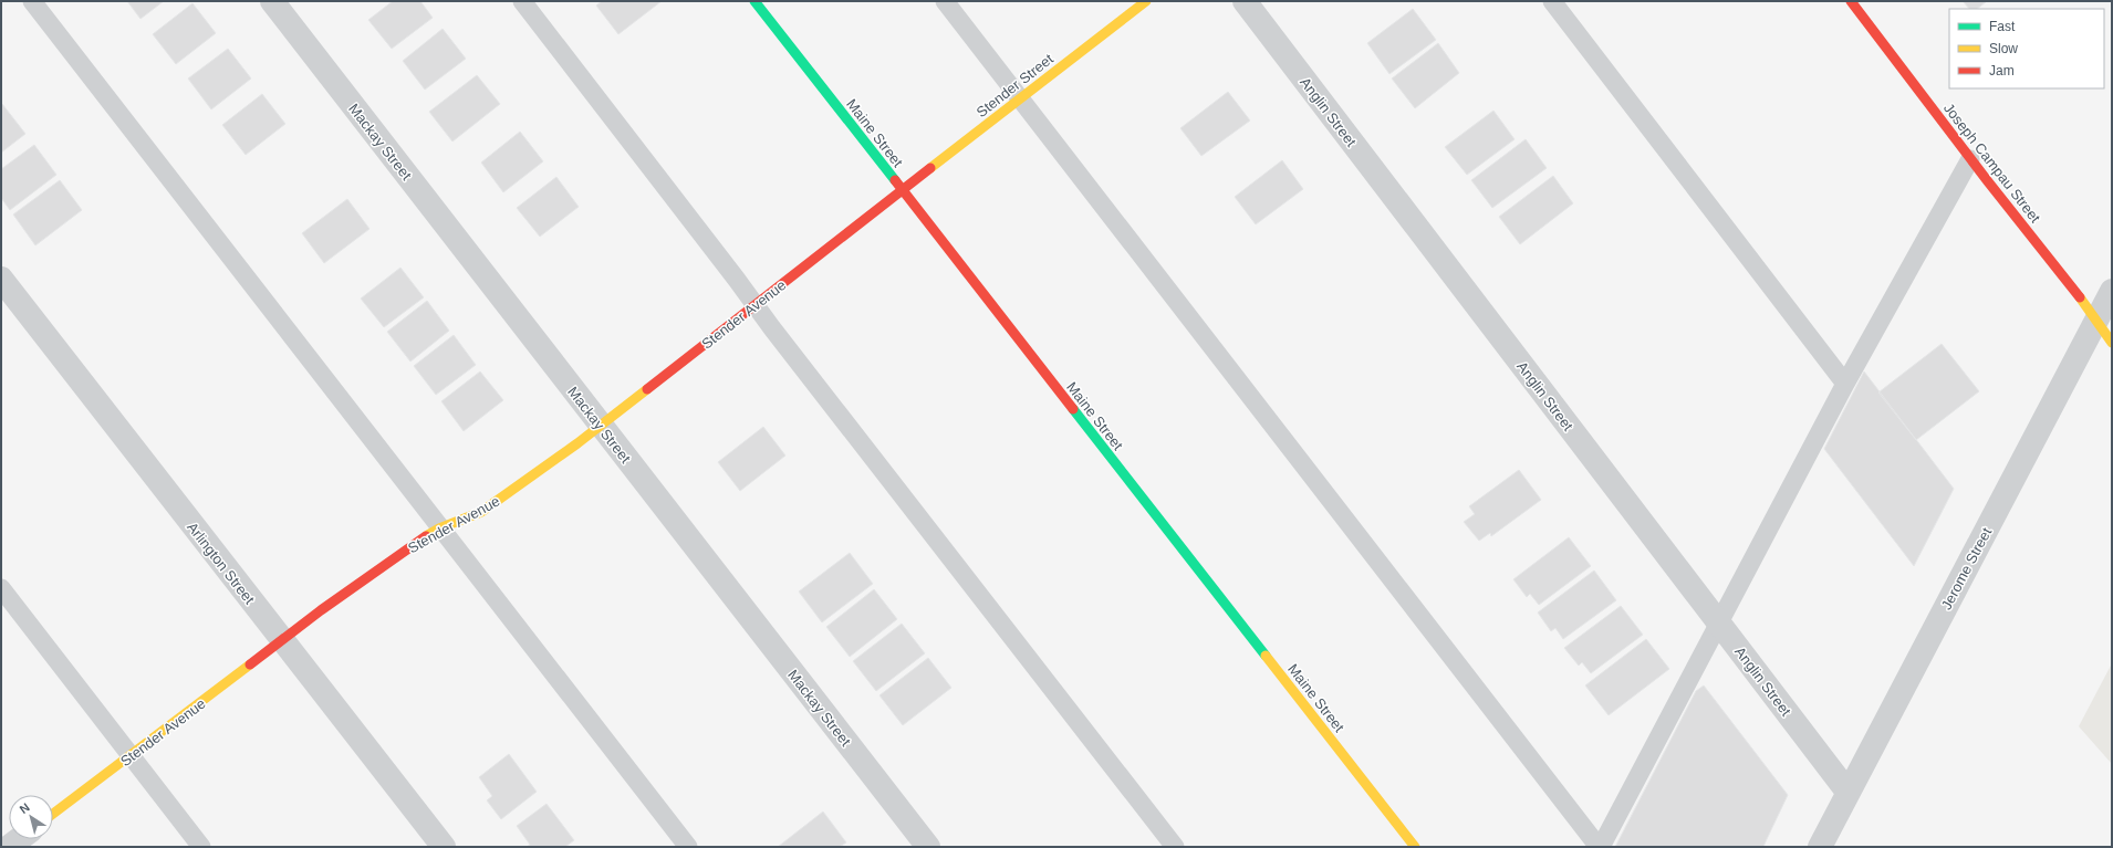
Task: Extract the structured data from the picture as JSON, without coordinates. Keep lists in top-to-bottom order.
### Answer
{
  "streets": {
    "street": [
      "Stender Street",
      "Anglin Street",
      "Maine Street",
      "Mackay Street",
      "Joseph Campau Street",
      "Stender Avenue",
      "Arlington Street",
      "Jerome Street"
    ]
  },
  "crossings": [
    ["Stender Street", "Maine Street"],
    ["Stender Street", "Stender Avenue"],
    ["Anglin Street", "Jerome Street"],
    ["Maine Street", "Stender Avenue"],
    ["Mackay Street", "Stender Avenue"],
    ["Joseph Campau Street", "Jerome Street"],
    ["Stender Avenue", "Arlington Street"]
  ],
  "legend": ["Fast", "Slow", "Jam"],
  "north": "top left"
}
